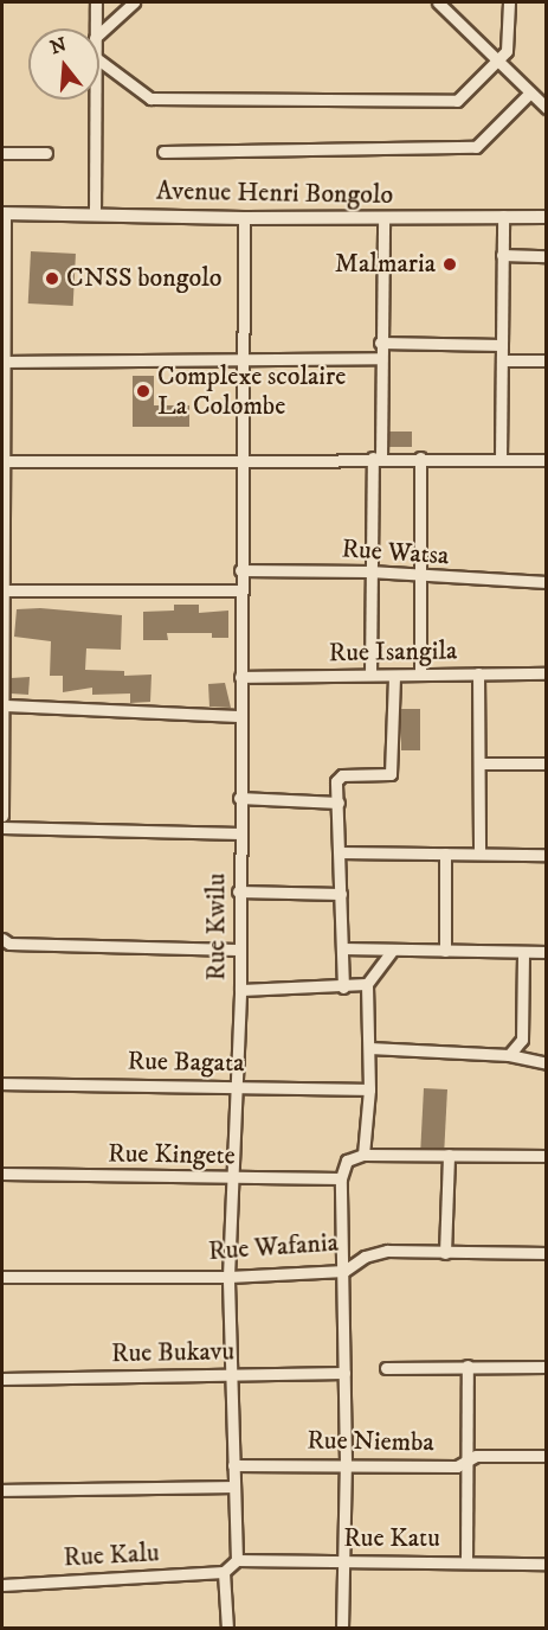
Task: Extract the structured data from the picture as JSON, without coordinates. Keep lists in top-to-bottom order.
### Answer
{
  "streets": {
    "street": [
      "Avenue Henri Bongolo",
      "Rue Watsa",
      "Rue Isangila",
      "Rue Kwilu",
      "Rue Bagata",
      "Rue Kingete",
      "Rue Wafania",
      "Rue Bukavu",
      "Rue Niemba",
      "Rue Katu",
      "Rue Kalu"
    ]
  },
  "crossings": [
    ["Avenue Henri Bongolo", "Rue Kwilu"],
    ["Rue Watsa", "Rue Kwilu"],
    ["Rue Isangila", "Rue Kwilu"],
    ["Rue Kwilu", "Rue Bagata"],
    ["Rue Kwilu", "Rue Kingete"],
    ["Rue Kwilu", "Rue Wafania"],
    ["Rue Kwilu", "Rue Bukavu"],
    ["Rue Kwilu", "Rue Niemba"],
    ["Rue Kwilu", "Rue Katu"]
  ],
  "places": ["Malmaria", "CNSS bongolo", "Complexe scolaire La Colombe"],
  "north": "top"
}
